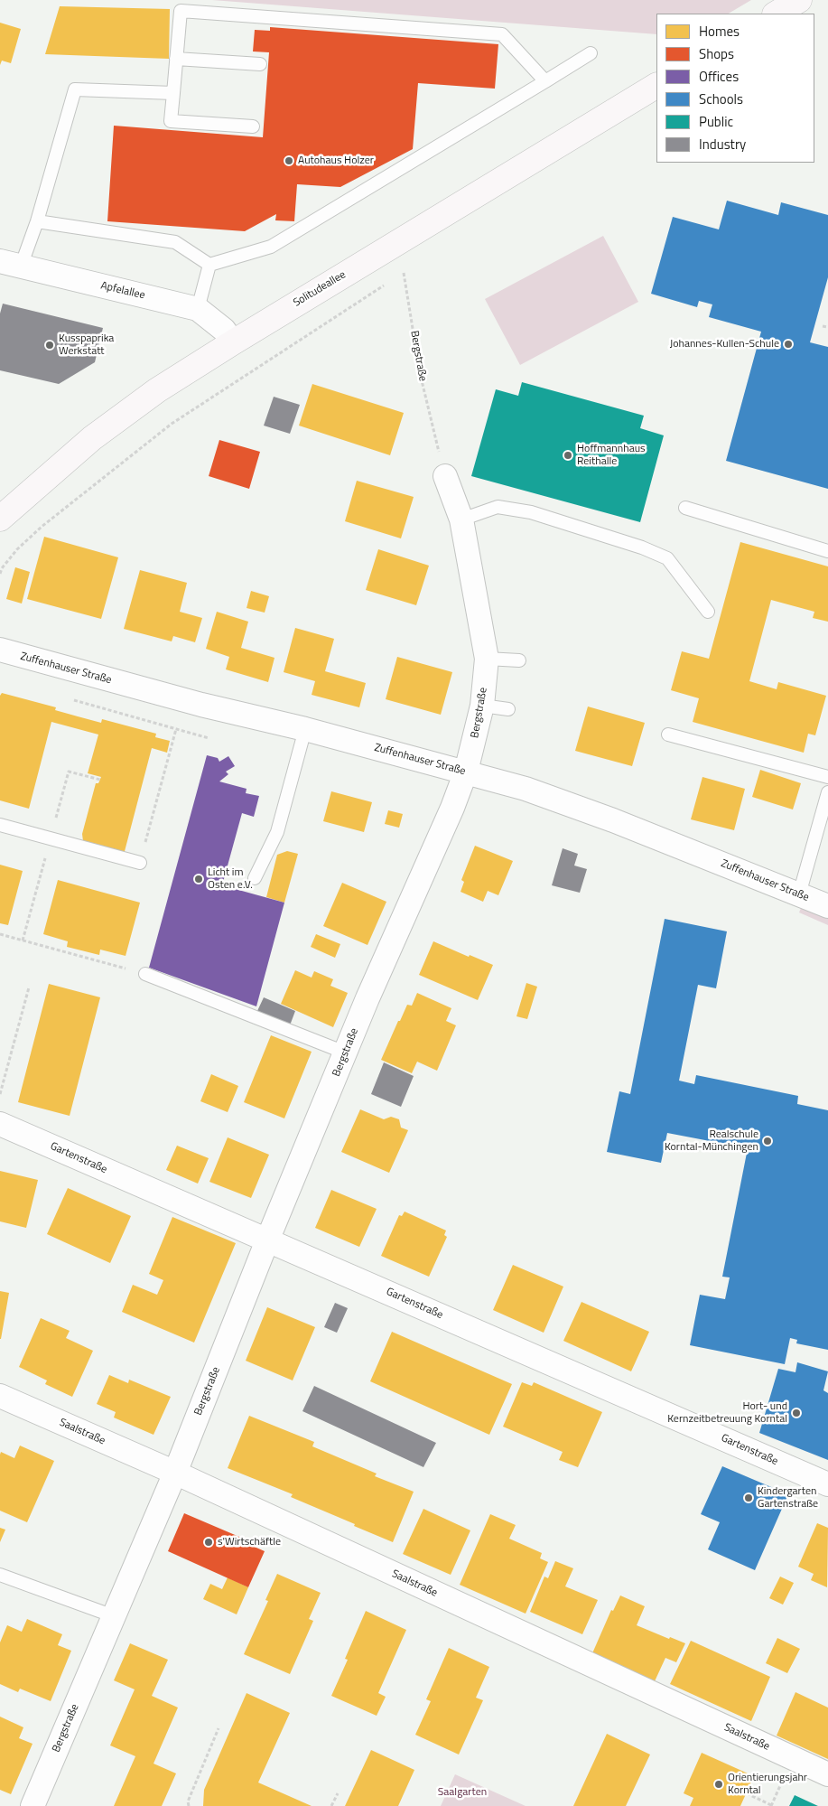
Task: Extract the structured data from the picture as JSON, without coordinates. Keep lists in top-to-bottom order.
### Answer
{
  "streets": {
    "main road": ["Solitudeallee"],
    "street": [
      "Apfelallee",
      "Bergstraße",
      "Zuffenhauser Straße",
      "Gartenstraße",
      "Saalstraße"
    ]
  },
  "crossings": [
    ["Solitudeallee", "Apfelallee"],
    ["Bergstraße", "Zuffenhauser Straße"],
    ["Bergstraße", "Gartenstraße"],
    ["Bergstraße", "Saalstraße"]
  ],
  "parks": ["Saalgarten"],
  "places": [
    "Autohaus Holzer",
    "Johannes-Kullen-Schule",
    "Kusspaprika Werkstatt",
    "Hoffmannhaus Reithalle",
    "Licht im Osten e.V.",
    "Realschule Korntal-Münchingen",
    "Hort- und Kernzeitbetreuung Korntal",
    "Kindergarten Gartenstraße",
    "s'Wirtschäftle",
    "Orientierungsjahr Korntal"
  ],
  "legend": [
    "Homes",
    "Shops",
    "Offices",
    "Schools",
    "Public",
    "Industry"
  ]
}
